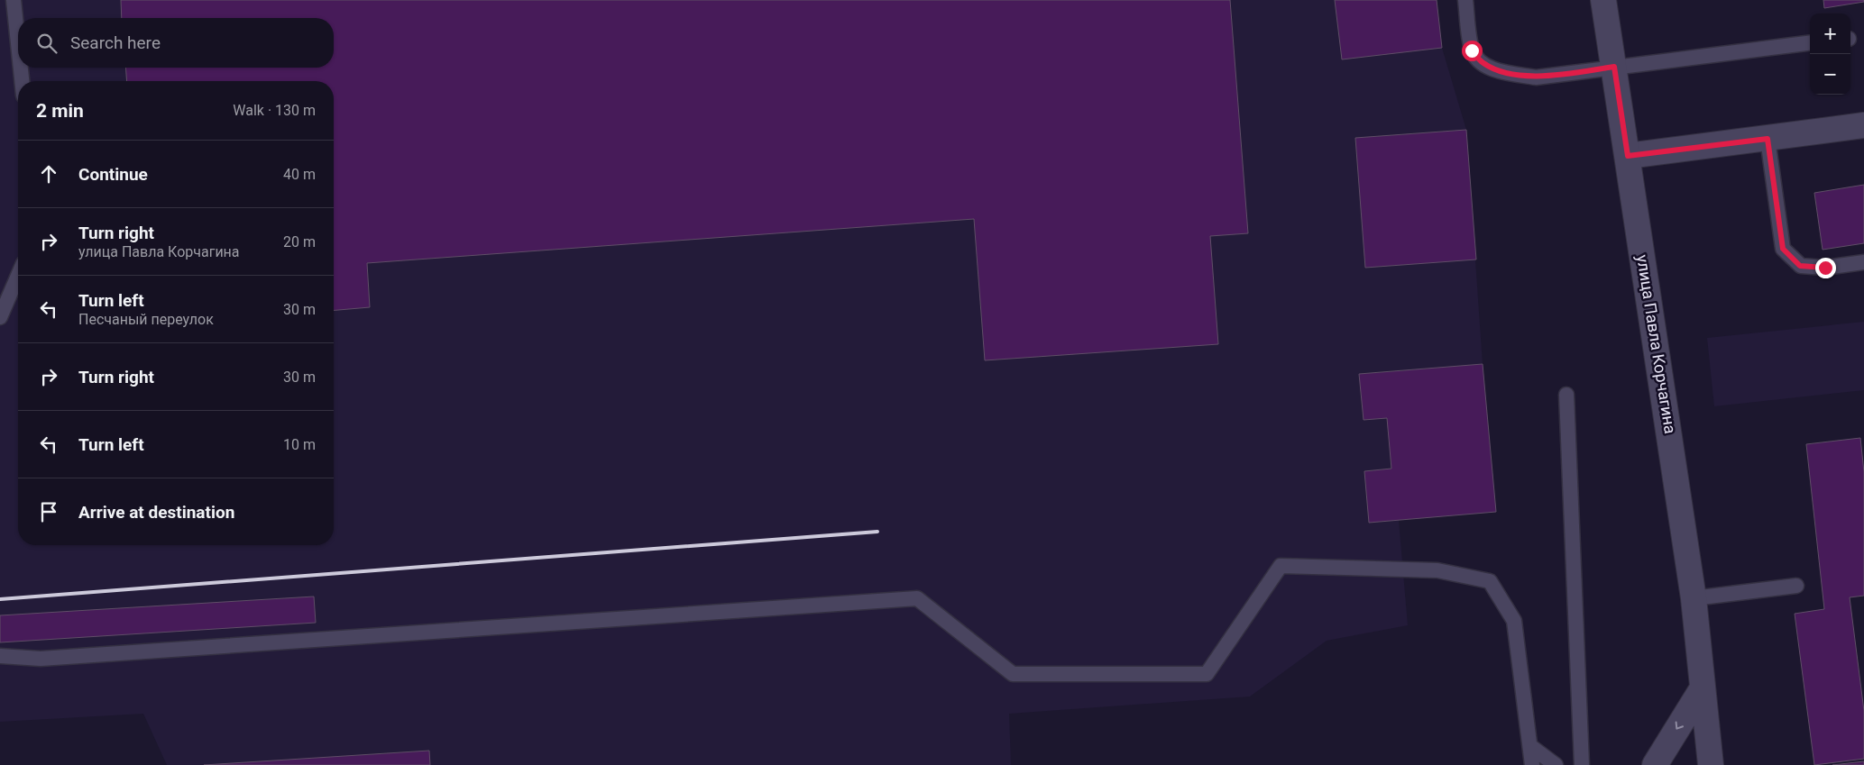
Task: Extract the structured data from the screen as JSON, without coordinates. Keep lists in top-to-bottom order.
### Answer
{
  "streets": {
    "street": ["улица Павла Корчагина"]
  },
  "page": {
    "map_buttons": ["+", "−"],
    "search": "Search here",
    "heading": ["2 min", "Walk · 130 m"],
    "list": [
      ["Continue", "40 m"],
      ["Turn right", "улица Павла Корчагина", "20 m"],
      ["Turn left", "Песчаный переулок", "30 m"],
      ["Turn right", "30 m"],
      ["Turn left", "10 m"],
      "Arrive at destination"
    ]
  }
}
